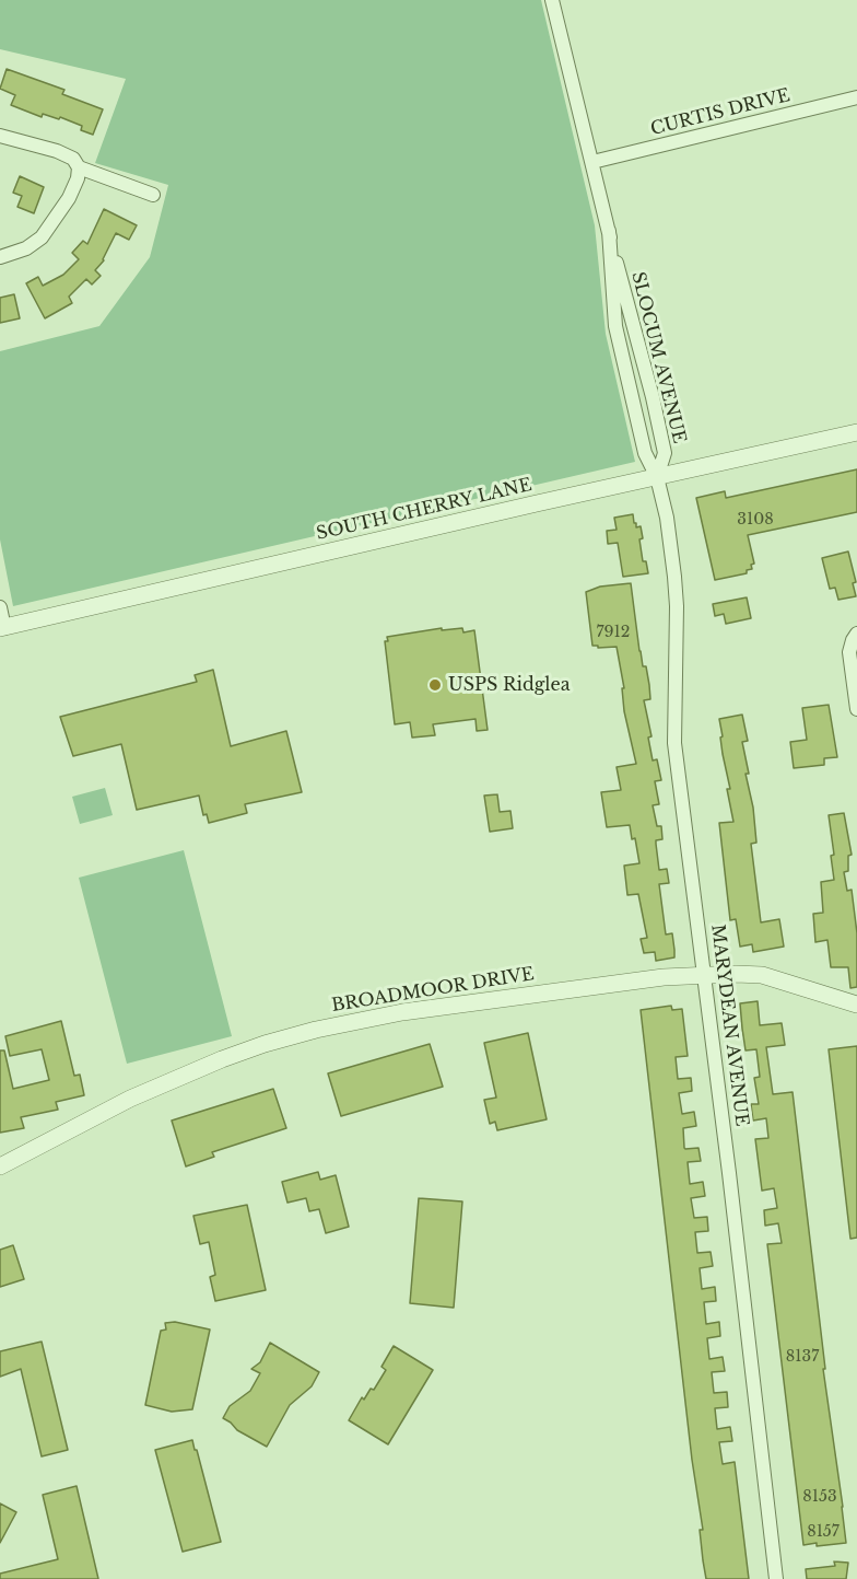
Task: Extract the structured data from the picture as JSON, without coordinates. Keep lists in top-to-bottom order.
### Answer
{
  "streets": {
    "street": [
      "CURTIS DRIVE",
      "SLOCUM AVENUE",
      "SOUTH CHERRY LANE",
      "BROADMOOR DRIVE",
      "MARYDEAN AVENUE"
    ]
  },
  "crossings": [
    ["CURTIS DRIVE", "SLOCUM AVENUE"],
    ["SLOCUM AVENUE", "SOUTH CHERRY LANE"],
    ["SLOCUM AVENUE", "MARYDEAN AVENUE"],
    ["SOUTH CHERRY LANE", "MARYDEAN AVENUE"],
    ["BROADMOOR DRIVE", "MARYDEAN AVENUE"]
  ],
  "places": ["USPS Ridglea"],
  "house_numbers": [
    "3108",
    "7912",
    "8137",
    "8153",
    "8157"
  ]
}
